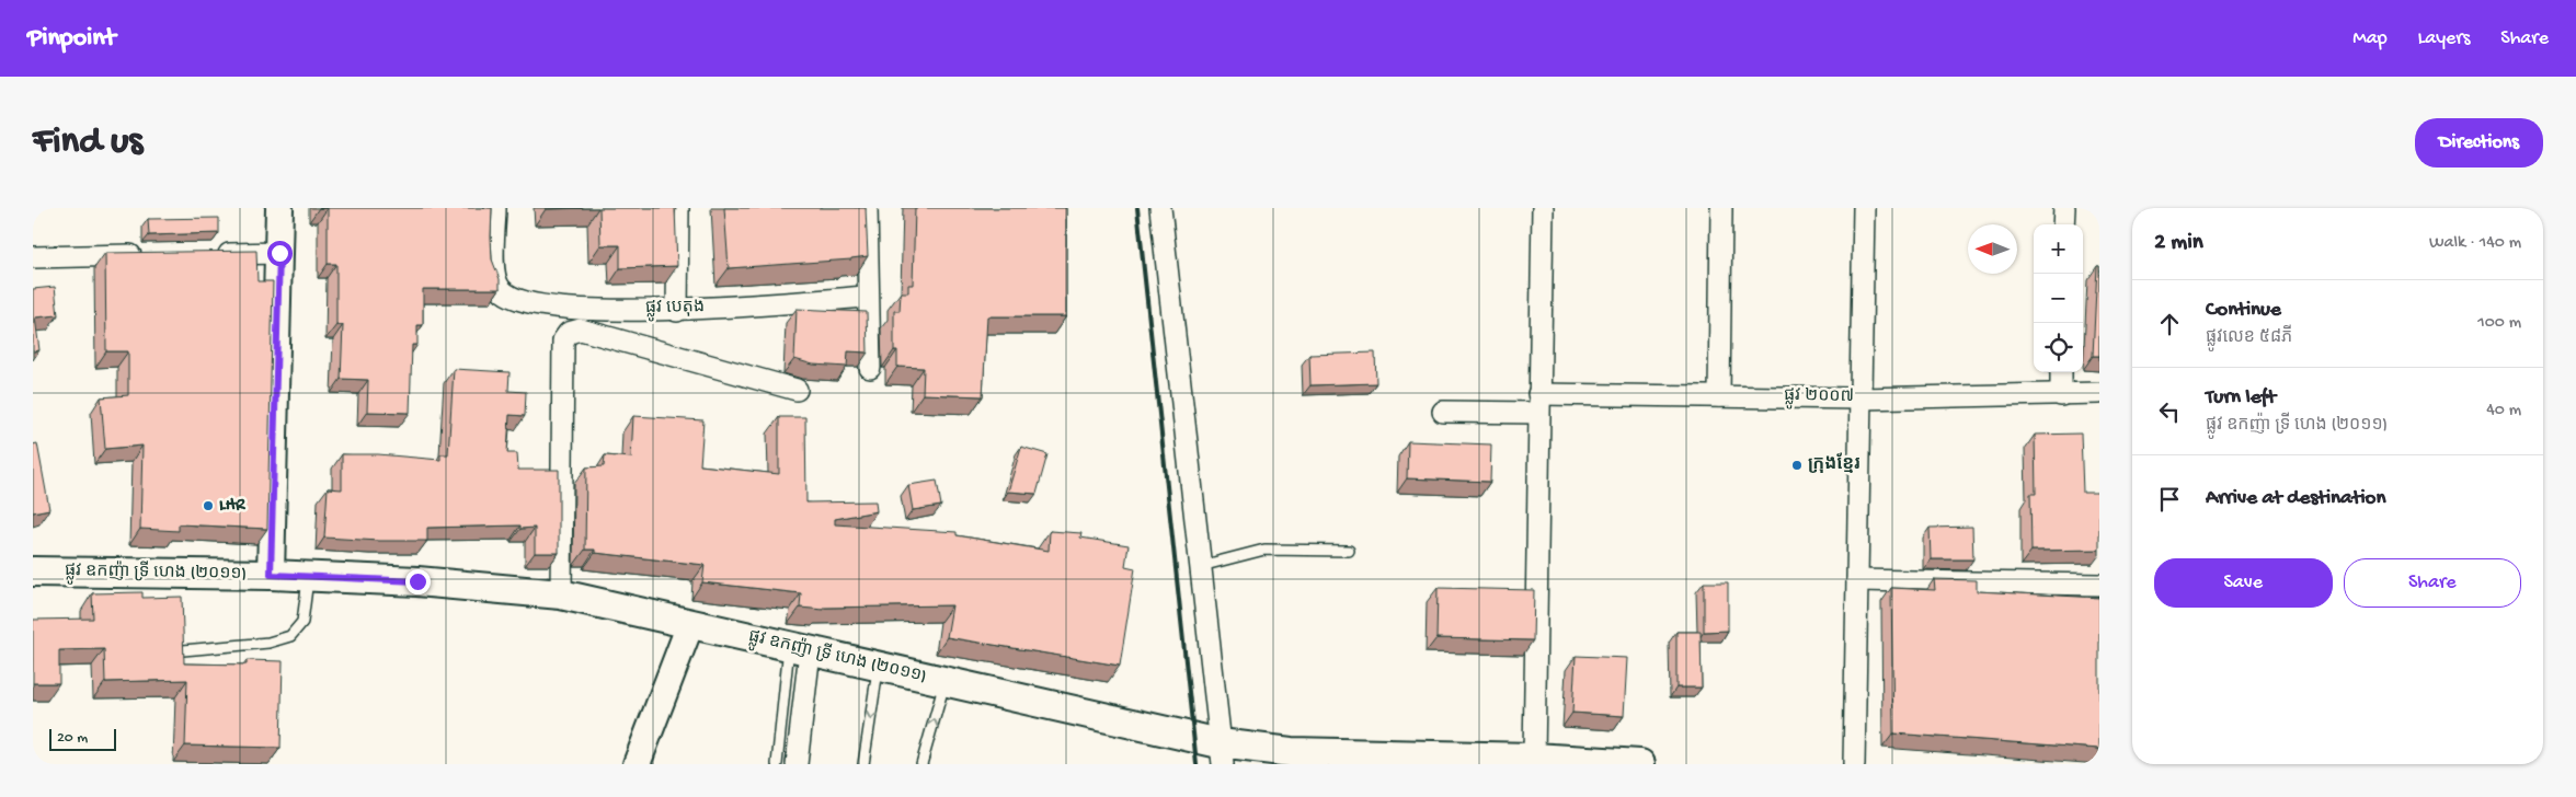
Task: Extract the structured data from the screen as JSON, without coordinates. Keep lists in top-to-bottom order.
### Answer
{
  "streets": {
    "main road": ["ផ្លូវ ឧកញ៉ា ទ្រី ហេង (២០១១)"],
    "street": ["ផ្លូវ បេតុង", "ផ្លូវ ២០០៧"]
  },
  "places": ["ក្រុងខ្មែរ", "LHR"],
  "scale_bar": "20 m",
  "north": "left",
  "page": {
    "header": "Pinpoint",
    "nav": ["Map", "Layers", "Share"],
    "buttons": [
      "Directions",
      ["Save", "Share"]
    ],
    "title": "Find us",
    "heading": ["2 min", "Walk · 140 m"],
    "map_buttons": ["+", "−"],
    "list": [
      ["Continue", "ផ្លូវលេខ ៥៨ភី", "100 m"],
      ["Turn left", "ផ្លូវ ឧកញ៉ា ទ្រី ហេង (២០១១)", "40 m"],
      "Arrive at destination"
    ],
    "scale": "20 m"
  }
}
